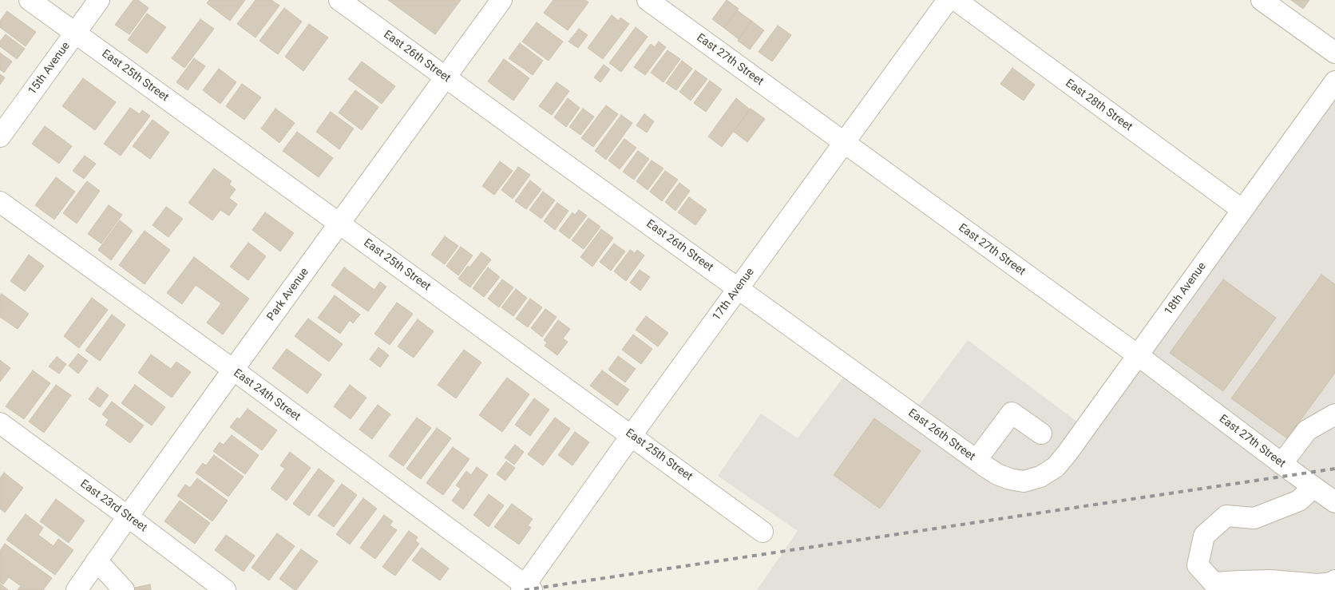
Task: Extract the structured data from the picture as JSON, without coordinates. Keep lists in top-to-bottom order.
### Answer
{
  "streets": {
    "street": [
      "East 26th Street",
      "East 27th Street",
      "15th Avenue",
      "East 25th Street",
      "East 28th Street",
      "18th Avenue",
      "Park Avenue",
      "17th Avenue",
      "East 24th Street",
      "East 23rd Street"
    ]
  },
  "crossings": [
    ["East 26th Street", "18th Avenue"],
    ["East 26th Street", "Park Avenue"],
    ["East 26th Street", "17th Avenue"],
    ["East 27th Street", "18th Avenue"],
    ["East 27th Street", "17th Avenue"],
    ["15th Avenue", "East 25th Street"],
    ["East 25th Street", "Park Avenue"],
    ["East 25th Street", "17th Avenue"],
    ["East 28th Street", "18th Avenue"],
    ["Park Avenue", "East 24th Street"],
    ["Park Avenue", "East 23rd Street"],
    ["17th Avenue", "East 24th Street"]
  ]
}
